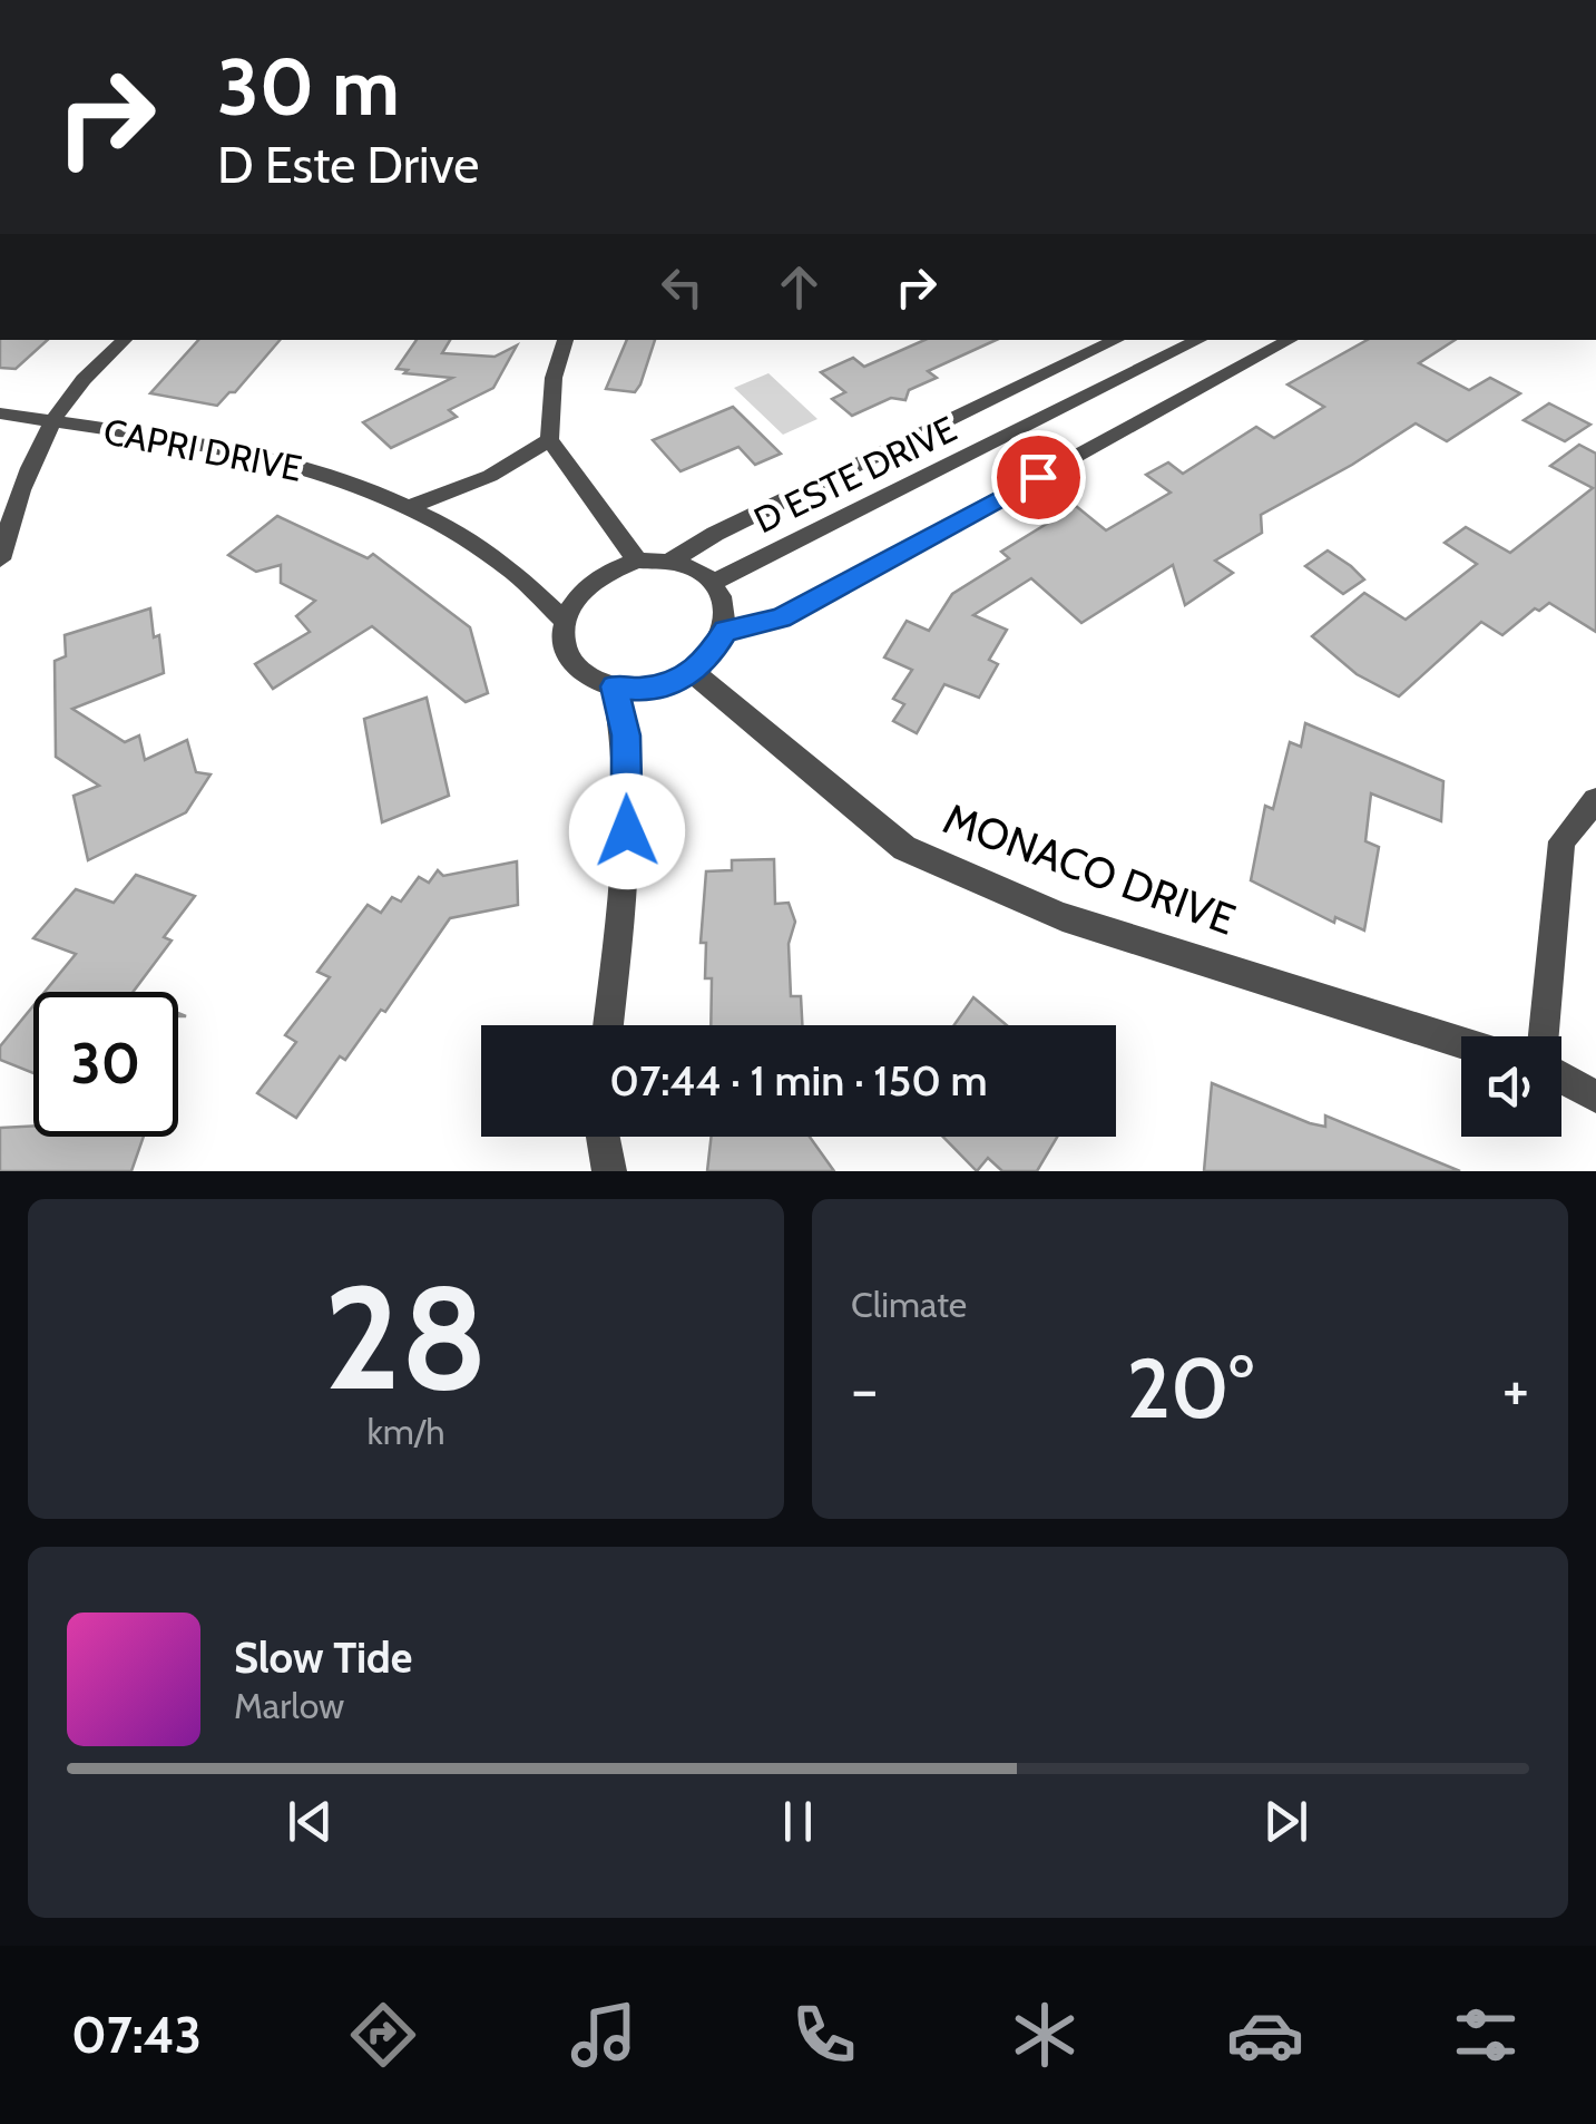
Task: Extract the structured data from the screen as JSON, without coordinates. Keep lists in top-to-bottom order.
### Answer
{
  "streets": {
    "street": ["CAPRI DRIVE", "D ESTE DRIVE", "MONACO DRIVE"]
  },
  "crossings": [
    ["CAPRI DRIVE", "D ESTE DRIVE"],
    ["CAPRI DRIVE", "MONACO DRIVE"],
    ["D ESTE DRIVE", "MONACO DRIVE"]
  ],
  "page": {
    "turn": ["30 m", "D Este Drive"],
    "limit": "30",
    "trip": "07:44 · 1 min · 150 m",
    "tile": [
      ["28", "km/h"],
      "Climate"
    ],
    "heat": ["−", "20°", "+"],
    "song": ["Slow Tide", "Marlow"],
    "tabs": "07:43"
  }
}
